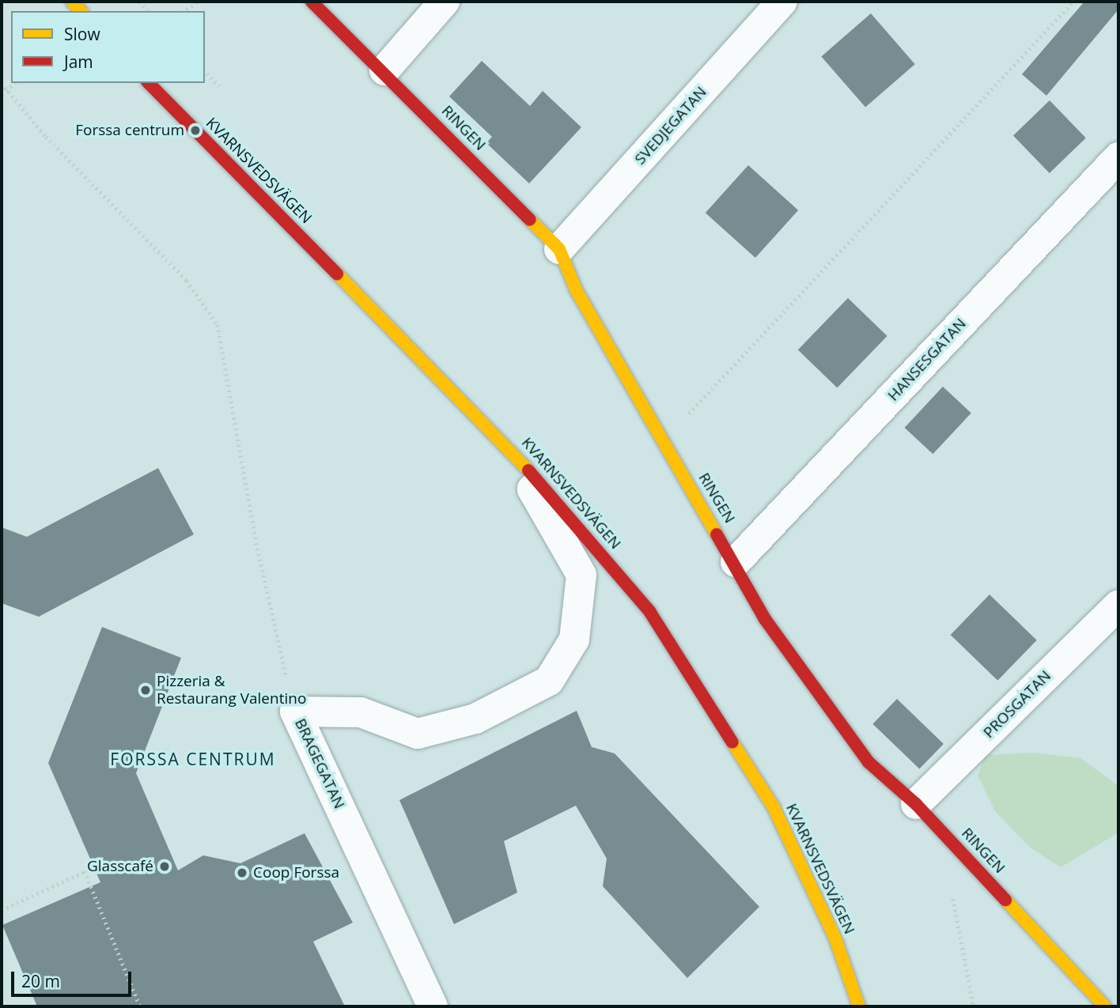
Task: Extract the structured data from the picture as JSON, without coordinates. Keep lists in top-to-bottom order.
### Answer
{
  "streets": {
    "street": [
      "SVEDJEGATAN",
      "RINGEN",
      "KVARNSVEDSVÄGEN",
      "HANSESGATAN",
      "PROSGATAN",
      "BRAGEGATAN"
    ]
  },
  "crossings": [
    ["SVEDJEGATAN", "RINGEN"],
    ["RINGEN", "HANSESGATAN"],
    ["RINGEN", "PROSGATAN"],
    ["KVARNSVEDSVÄGEN", "BRAGEGATAN"]
  ],
  "districts": ["FORSSA CENTRUM"],
  "places": [
    "Forssa centrum",
    "Pizzeria & Restaurang Valentino",
    "Glasscafé",
    "Coop Forssa"
  ],
  "legend": ["Slow", "Jam"],
  "scale_bar": "20 m"
}
